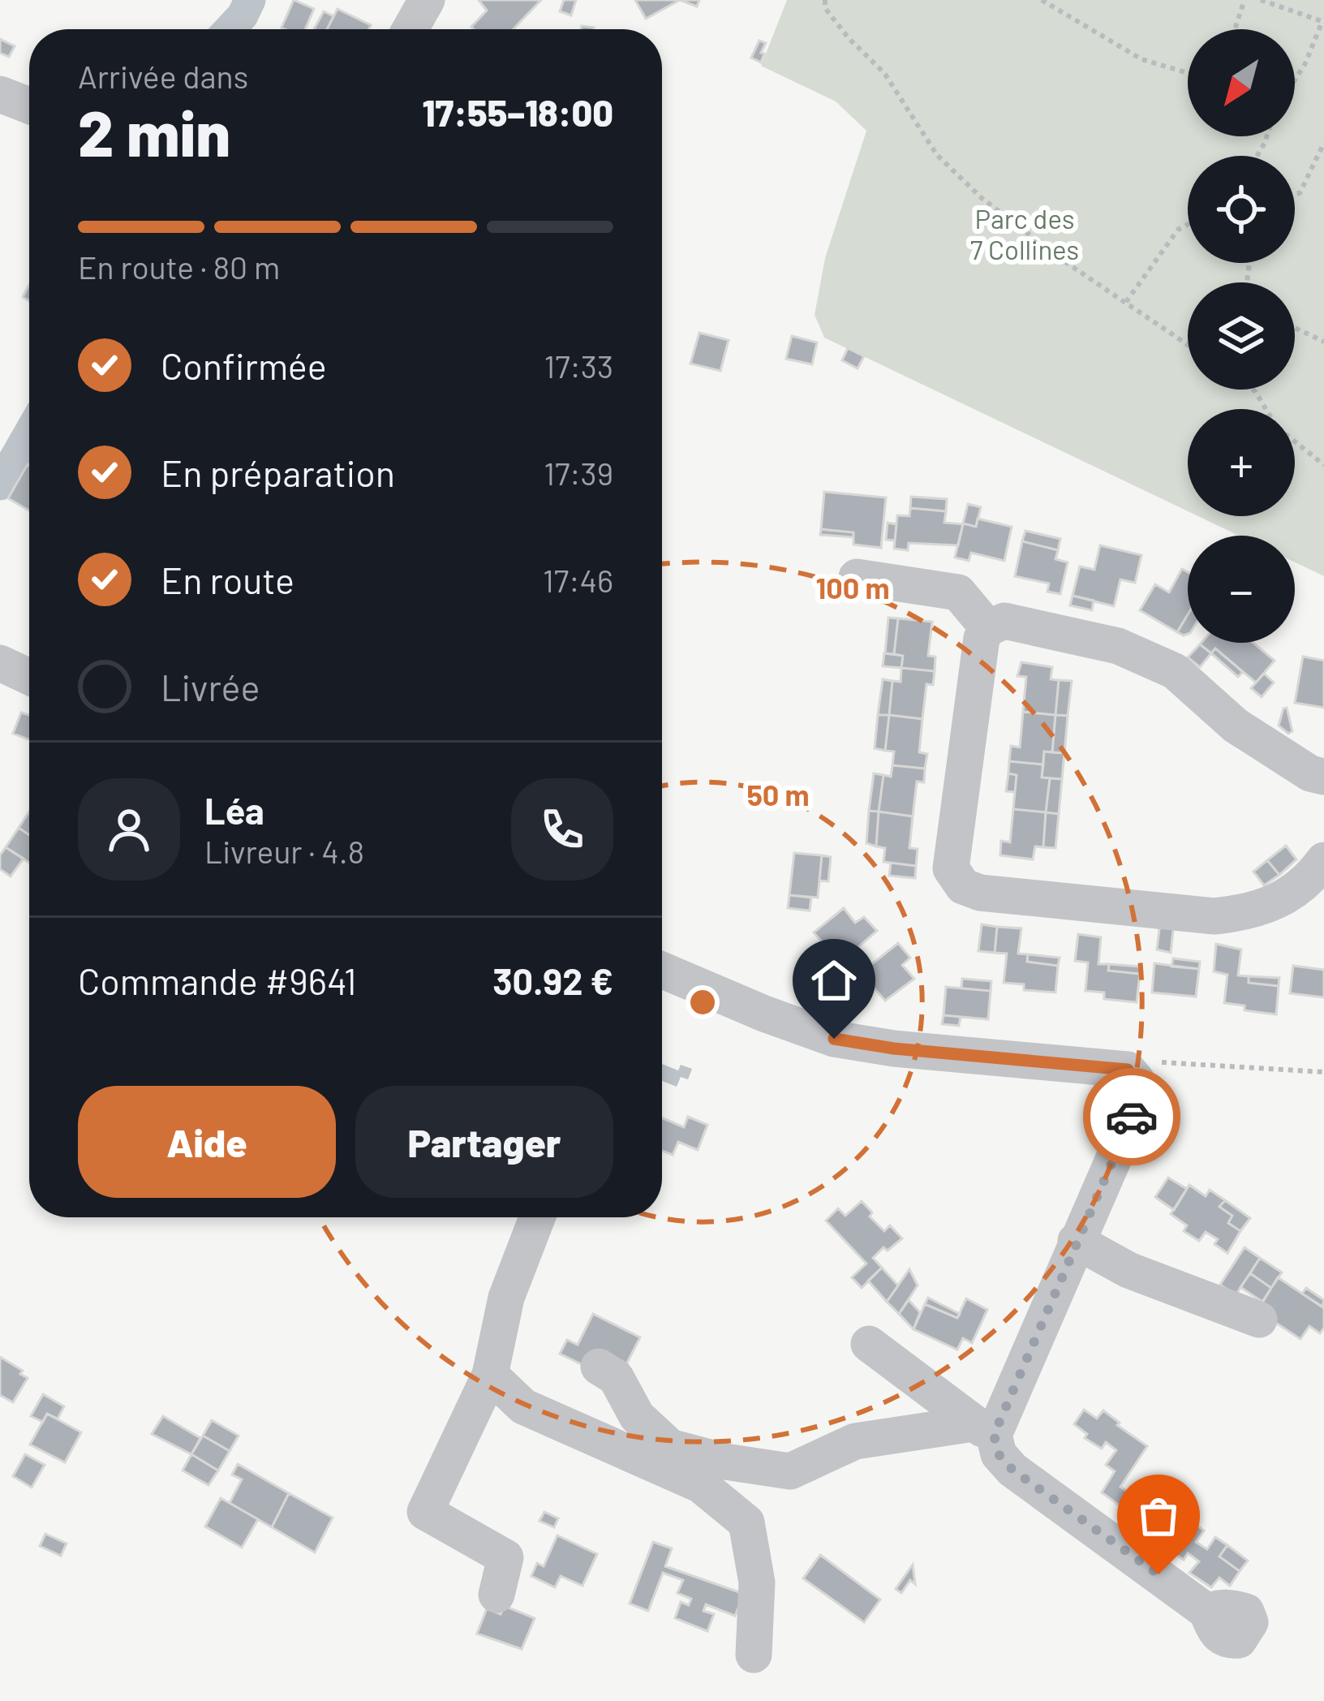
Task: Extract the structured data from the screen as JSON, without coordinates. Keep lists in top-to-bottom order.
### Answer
{
  "parks": ["Parc des 7 Collines"],
  "north": "bottom left",
  "page": {
    "map_buttons": ["+", "−"],
    "heading": ["2 min", "Arrivée dans", "17:55–18:00"],
    "panel": [
      "Léa",
      "Livreur · 4.8",
      "Commande #9641",
      "30.92 €"
    ],
    "bar": "En route · 80 m",
    "list": [
      ["Confirmée", "17:33"],
      ["En préparation", "17:39"],
      ["En route", "17:46"],
      "Livrée"
    ],
    "buttons": ["Aide", "Partager"]
  },
  "rings": ["100 m", "50 m"]
}
